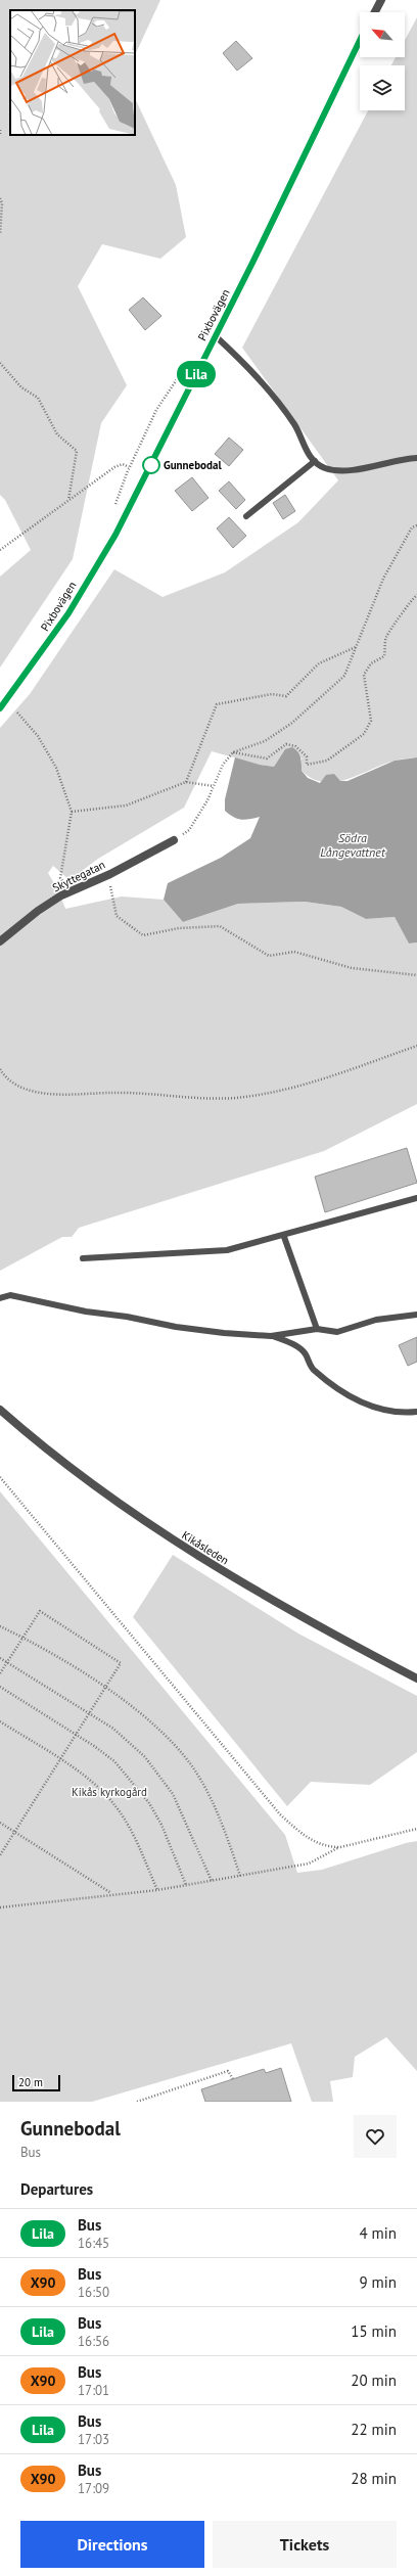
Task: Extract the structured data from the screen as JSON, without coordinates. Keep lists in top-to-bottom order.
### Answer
{
  "streets": {
    "street": ["Pixbovägen", "Skyttegatan", "Kikåsleden"]
  },
  "water": ["Södra Långevattnet"],
  "parks": ["Kikås kyrkogård"],
  "places": ["Gunnebodal"],
  "lines": ["bus line Lila"],
  "scale_bar": "20 m",
  "north": "top left",
  "page": {
    "on_map": "Lila",
    "scale": "20 m",
    "heading": [
      ["Gunnebodal", "Bus"],
      "Departures"
    ],
    "list": [
      {
        "mark": "Lila",
        "name": "Bus",
        "note": "16:45",
        "value": "4 min"
      },
      {
        "mark": "X90",
        "name": "Bus",
        "note": "16:50",
        "value": "9 min"
      },
      {
        "mark": "Lila",
        "name": "Bus",
        "note": "16:56",
        "value": "15 min"
      },
      {
        "mark": "X90",
        "name": "Bus",
        "note": "17:01",
        "value": "20 min"
      },
      {
        "mark": "Lila",
        "name": "Bus",
        "note": "17:03",
        "value": "22 min"
      },
      {
        "mark": "X90",
        "name": "Bus",
        "note": "17:09",
        "value": "28 min"
      }
    ],
    "buttons": ["Directions", "Tickets"]
  }
}
